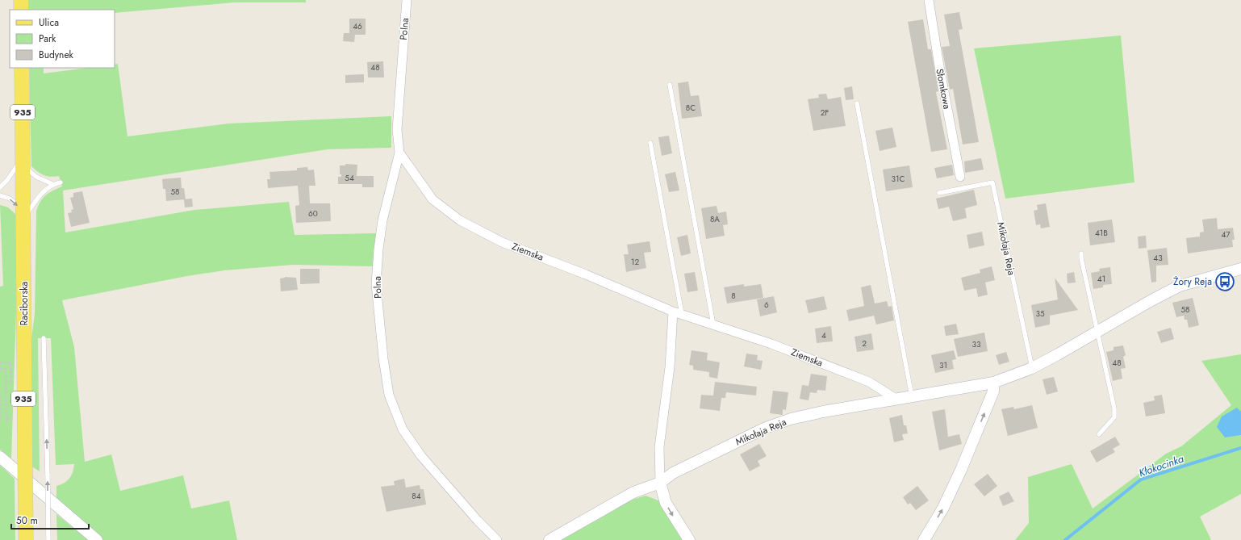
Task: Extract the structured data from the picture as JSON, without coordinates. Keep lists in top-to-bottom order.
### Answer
{
  "streets": {
    "main road": ["935", "Raciborska"],
    "street": [
      "Polna",
      "Słomkowa",
      "Mikołaja Reja",
      "Ziemska"
    ]
  },
  "crossings": [
    ["Polna", "Ziemska"],
    ["Mikołaja Reja", "Ziemska"]
  ],
  "water": ["Kłokocinka"],
  "places": {
    "bus stop": ["Żory Reja"]
  },
  "house_numbers": [
    "46",
    "48",
    "8C",
    "2F",
    "54",
    "31C",
    "58",
    "60",
    "8A",
    "41B",
    "47",
    "43",
    "12",
    "41",
    "8",
    "6",
    "58",
    "35",
    "4",
    "2",
    "33",
    "48",
    "31",
    "84"
  ],
  "legend": ["Ulica", "Park", "Budynek"],
  "scale_bar": "50 m"
}
